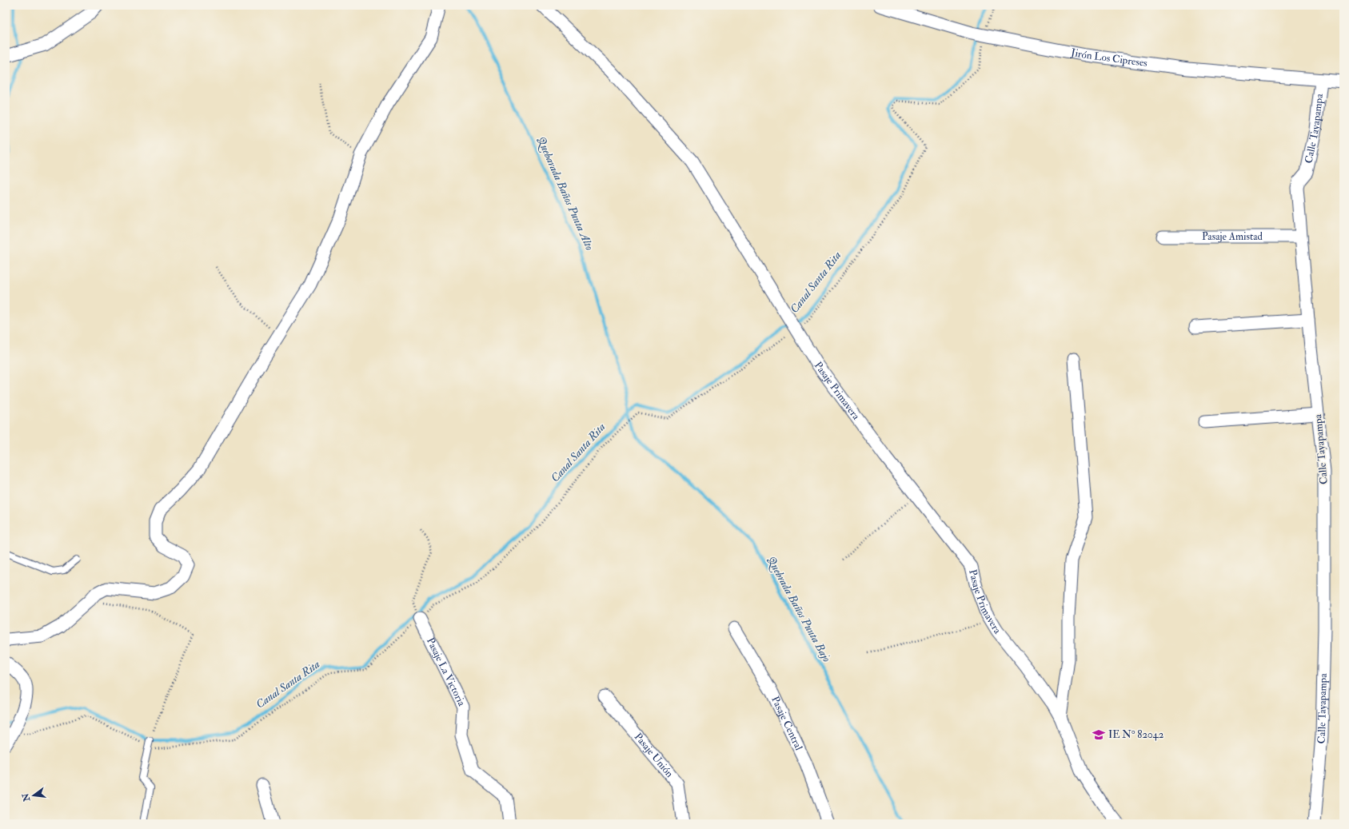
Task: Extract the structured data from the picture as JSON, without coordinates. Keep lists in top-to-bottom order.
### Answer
{
  "streets": {
    "street": [
      "Jirón Los Cipreses",
      "Calle Tayapampa",
      "Pasaje Amistad",
      "Pasaje Primavera",
      "Pasaje La Victoria",
      "Pasaje Central",
      "Pasaje Unión"
    ]
  },
  "crossings": [
    ["Jirón Los Cipreses", "Calle Tayapampa"],
    ["Calle Tayapampa", "Pasaje Amistad"]
  ],
  "water": ["Quebarada Baños Punta Alto", "Canal Santa Rita", "Quebrada Baños Punta Bajo"],
  "places": {
    "school or university": ["IE N° 82042"]
  },
  "north": "left"
}
